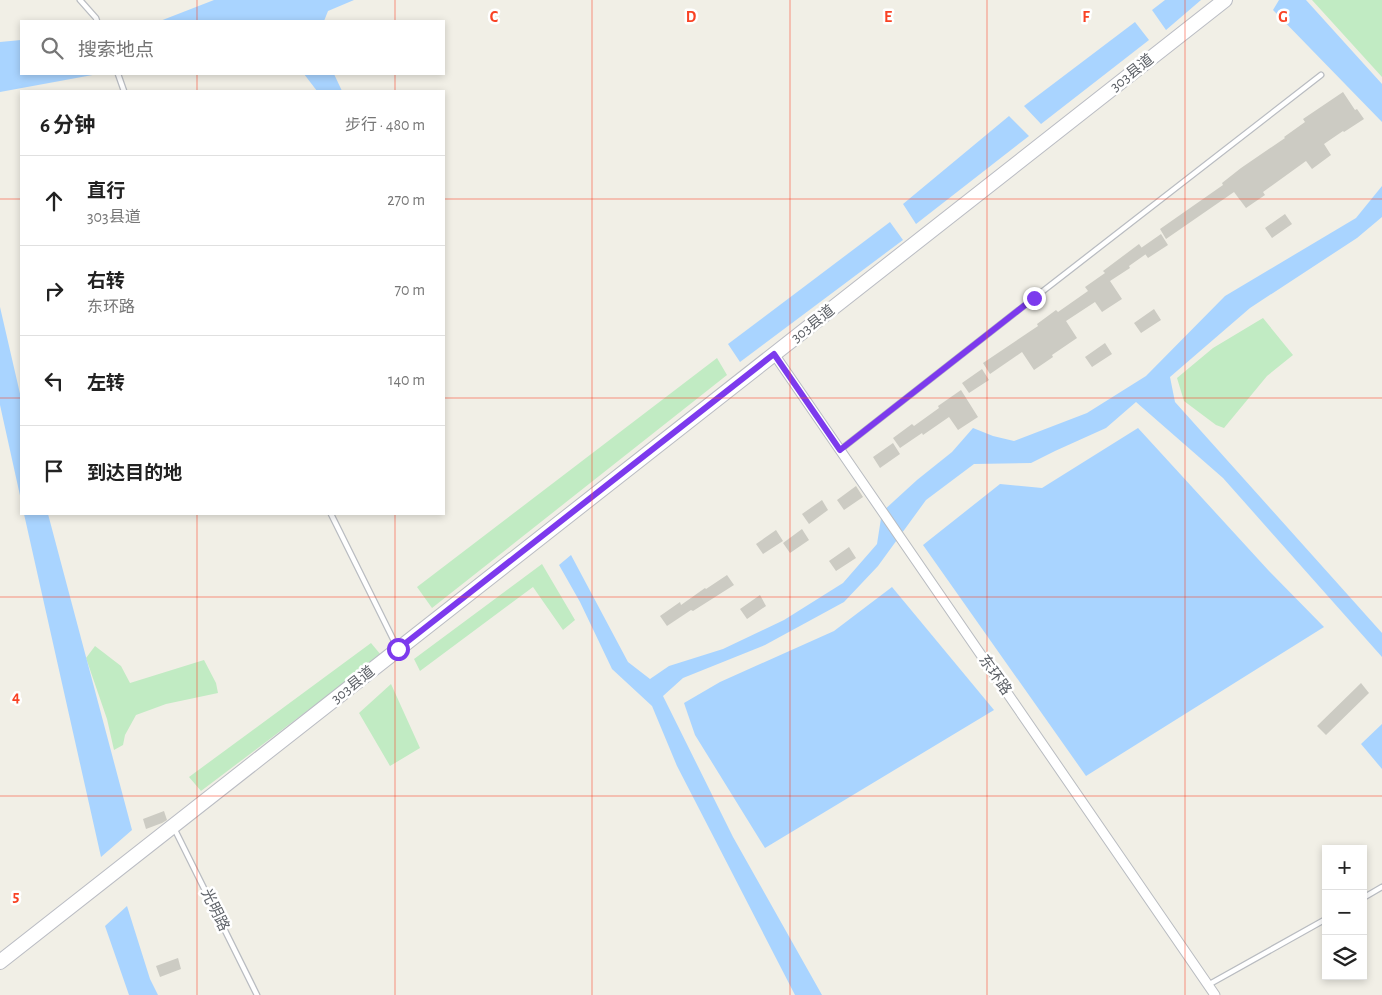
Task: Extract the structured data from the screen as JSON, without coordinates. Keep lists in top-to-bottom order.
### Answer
{
  "streets": {
    "main road": ["303县道"],
    "street": ["东环路"],
    "lane": ["光明路"]
  },
  "crossings": [
    ["303县道", "东环路"],
    ["303县道", "光明路"]
  ],
  "page": {
    "search": "搜索地点",
    "heading": ["6 分钟", "步行 · 480 m"],
    "list": [
      ["直行", "303县道", "270 m"],
      ["右转", "东环路", "70 m"],
      ["左转", "140 m"],
      "到达目的地"
    ],
    "map_buttons": ["+", "−"]
  },
  "grid": {
    "columns": [
      "C",
      "D",
      "E",
      "F",
      "G"
    ],
    "rows": ["4", "5"]
  }
}
